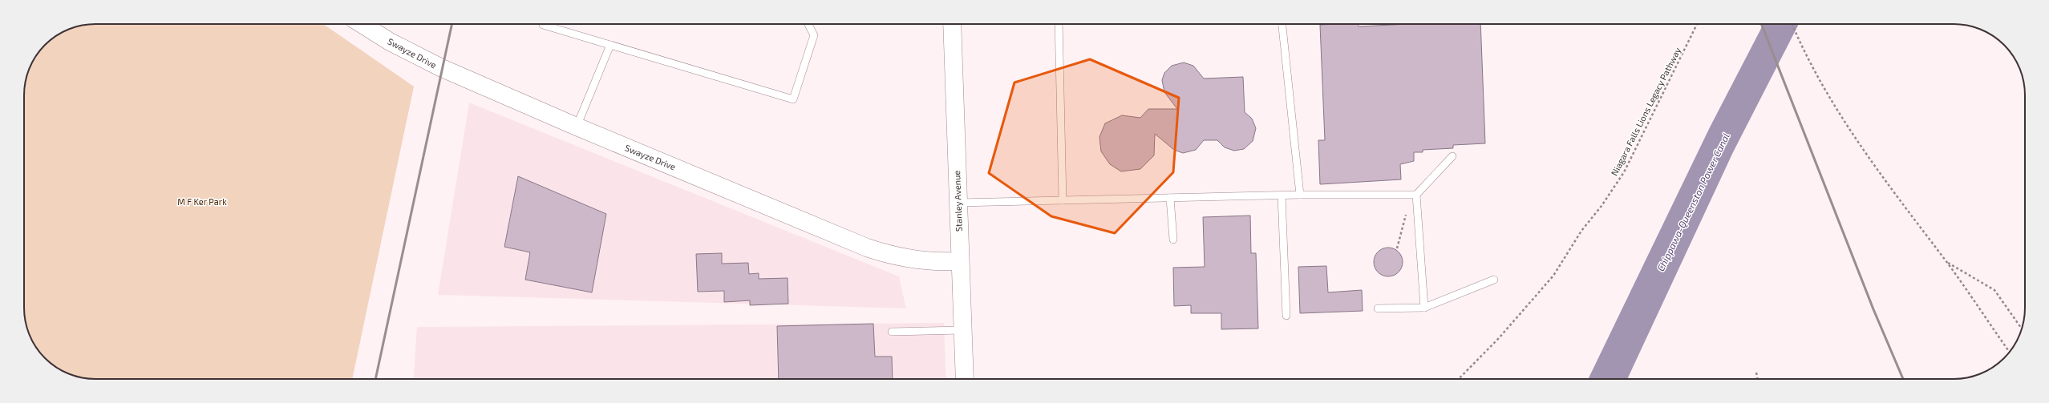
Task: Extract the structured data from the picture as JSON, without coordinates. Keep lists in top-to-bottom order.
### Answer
{
  "streets": {
    "street": ["Swayze Drive", "Stanley Avenue"],
    "path": ["Niagara Falls Lions Legacy Pathway"]
  },
  "crossings": [
    ["Swayze Drive", "Stanley Avenue"]
  ],
  "water": ["Chippawa-Queenston Power Canal"],
  "parks": ["M F Ker Park"]
}
